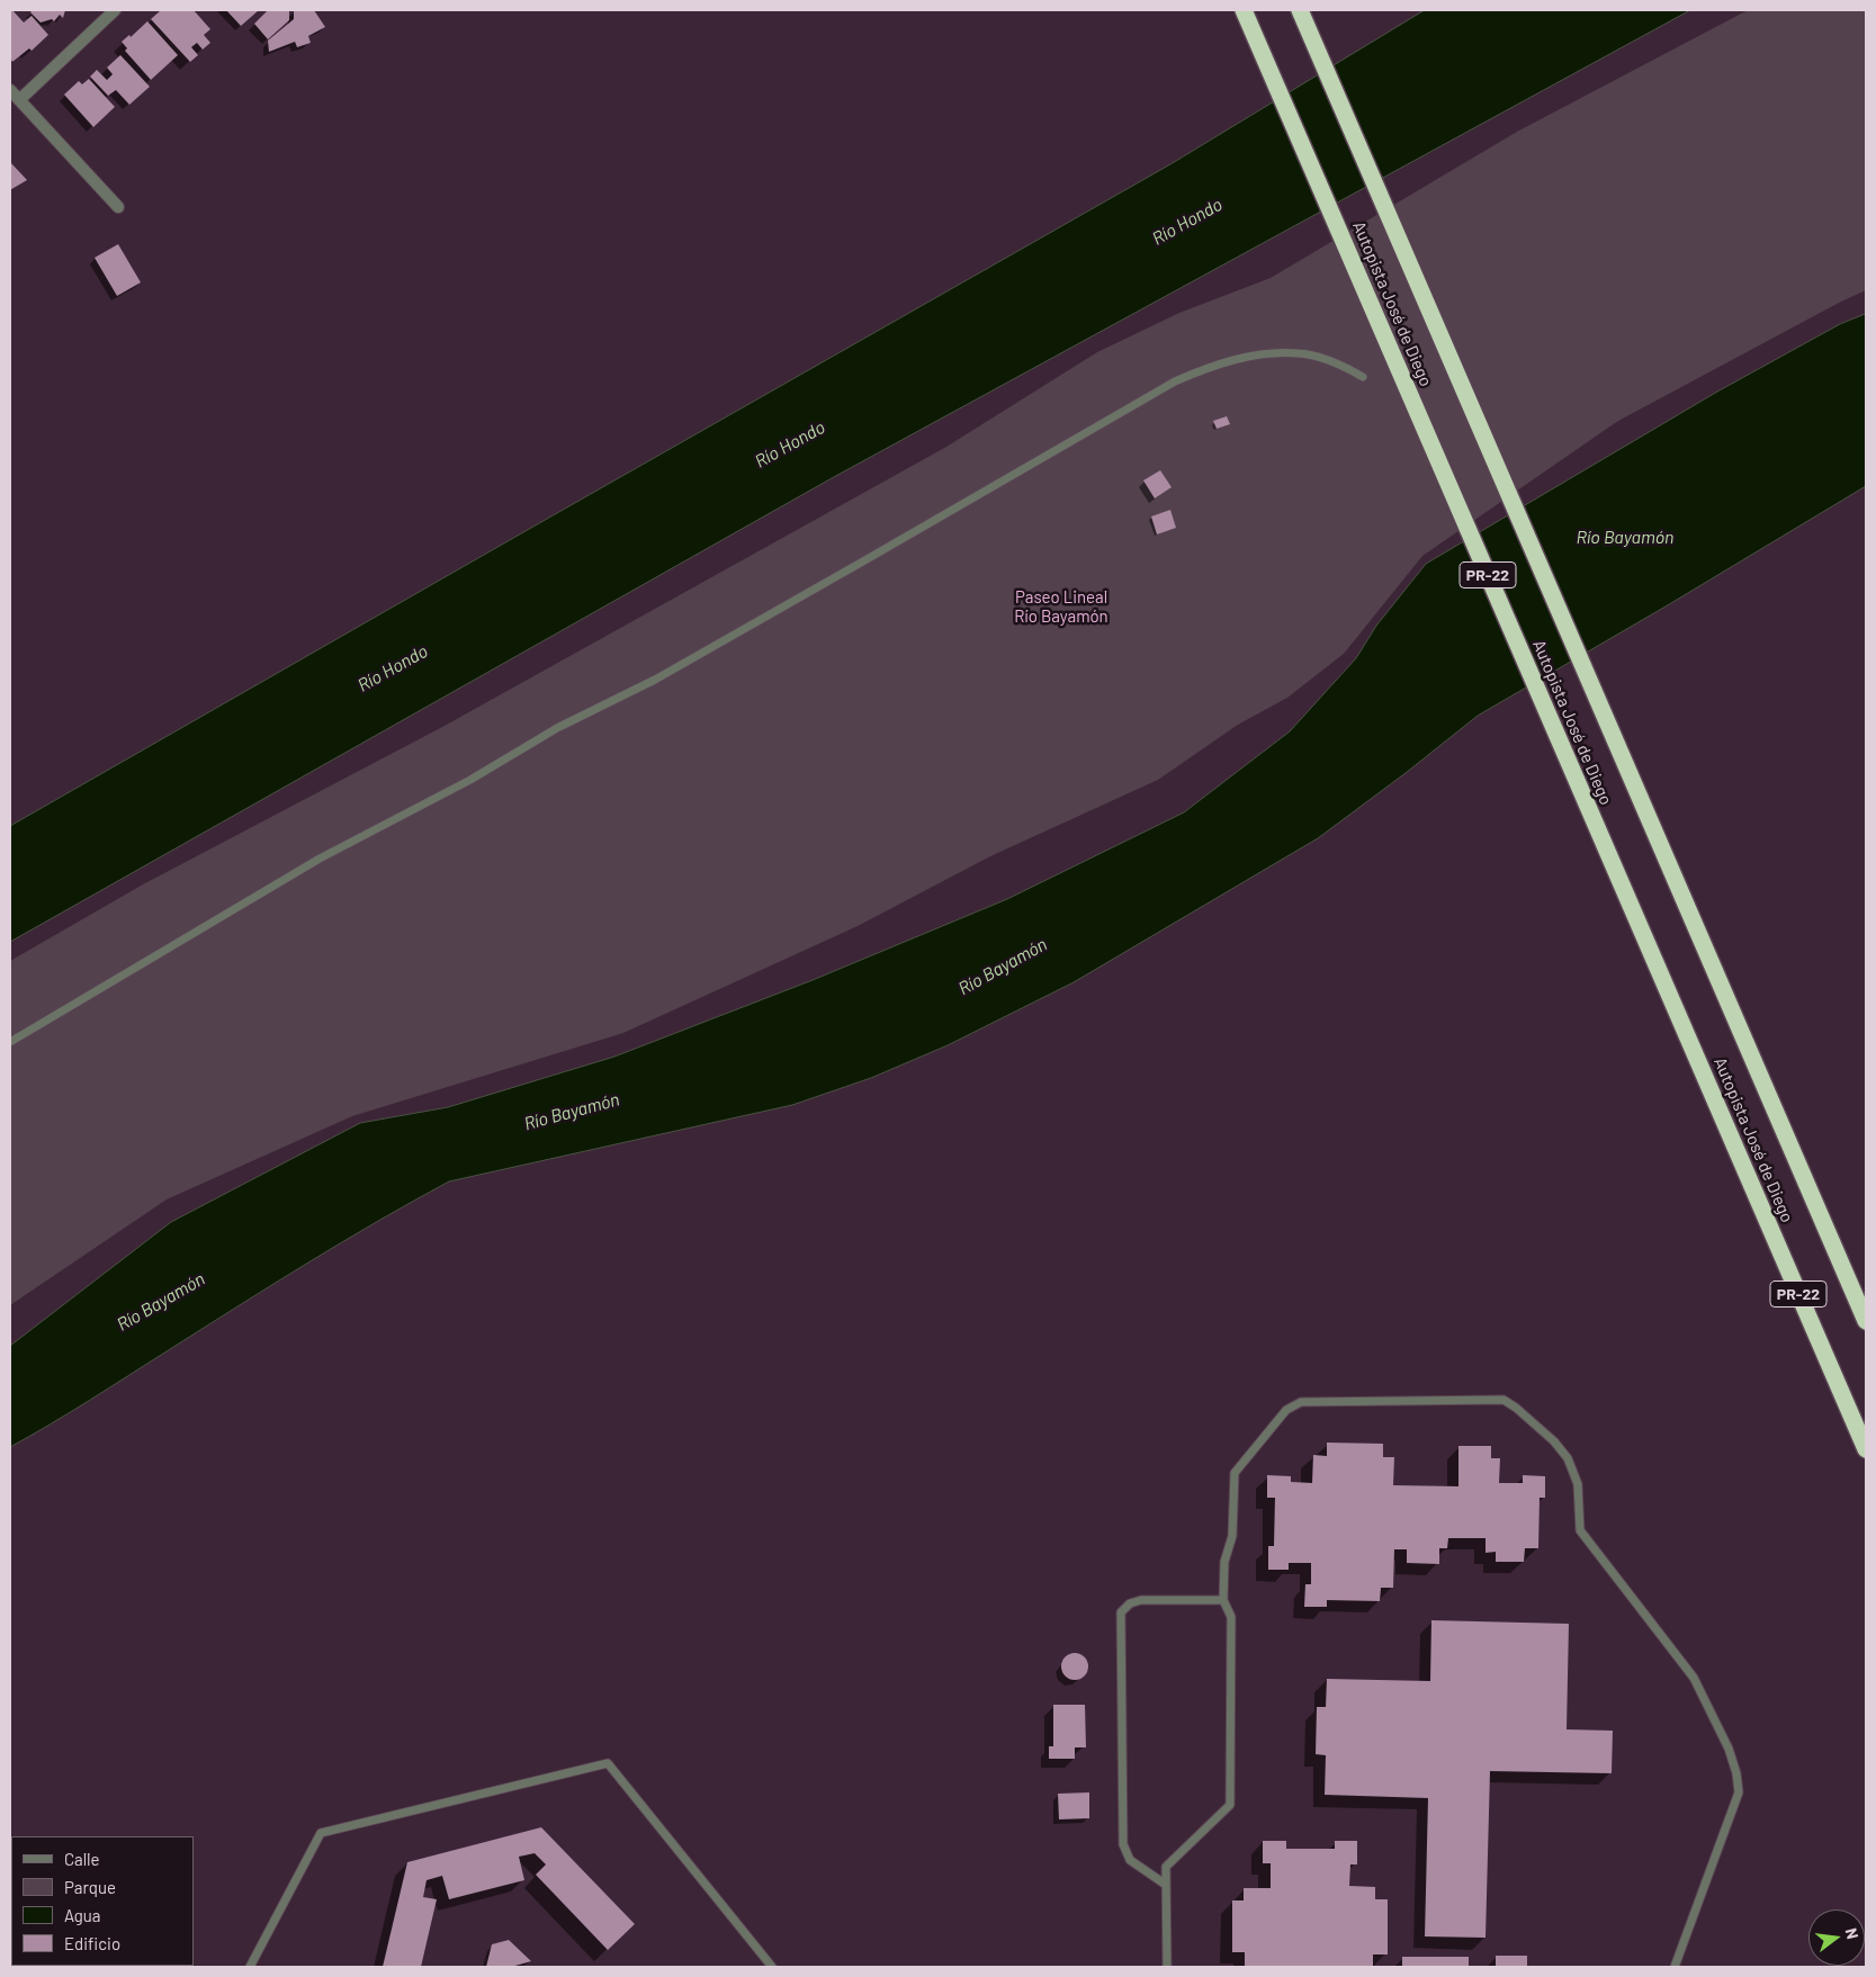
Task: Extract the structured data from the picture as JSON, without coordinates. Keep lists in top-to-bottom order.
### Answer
{
  "streets": {
    "highway": ["Autopista José de Diego", "PR-22"]
  },
  "water": ["Río Hondo", "Río Bayamón"],
  "parks": ["Paseo Lineal Río Bayamón"],
  "legend": [
    "Calle",
    "Parque",
    "Agua",
    "Edificio"
  ],
  "north": "right"
}
